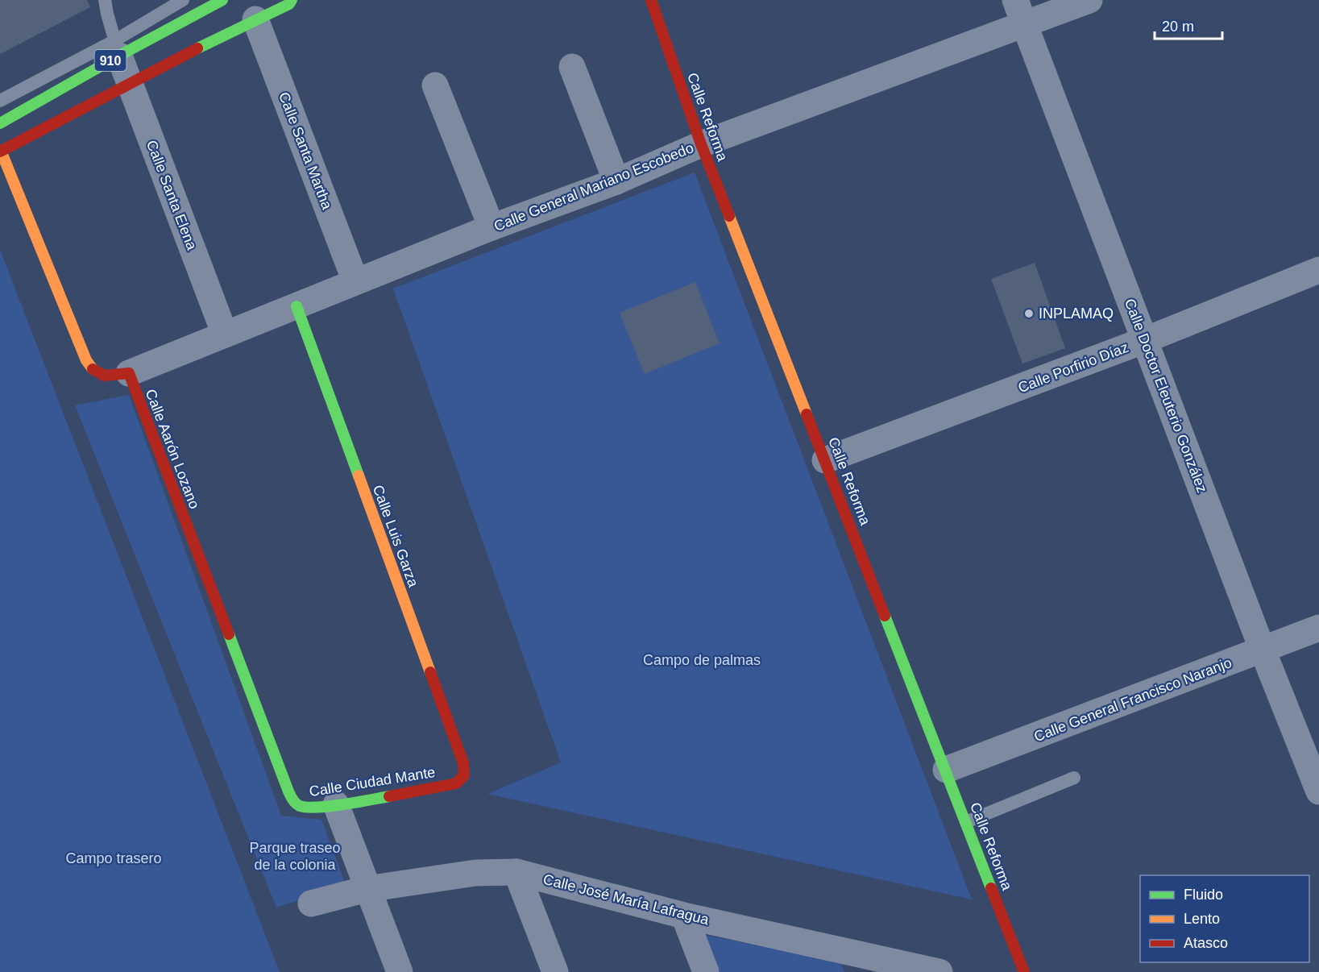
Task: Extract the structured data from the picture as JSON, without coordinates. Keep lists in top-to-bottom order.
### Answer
{
  "streets": {
    "street": [
      "910",
      "Calle Reforma",
      "Calle Santa Martha",
      "Calle General Mariano Escobedo",
      "Calle Santa Elena",
      "Calle Porfirio Díaz",
      "Calle Doctor Eleuterio González",
      "Calle Aarón Lozano",
      "Calle Luis Garza",
      "Calle General Francisco Naranjo",
      "Calle Ciudad Mante",
      "Calle José María Lafragua"
    ]
  },
  "crossings": [
    ["910", "Calle Santa Martha"],
    ["910", "Calle Santa Elena"],
    ["Calle Reforma", "Calle General Mariano Escobedo"],
    ["Calle Reforma", "Calle Porfirio Díaz"],
    ["Calle Reforma", "Calle General Francisco Naranjo"],
    ["Calle Santa Martha", "Calle General Mariano Escobedo"],
    ["Calle General Mariano Escobedo", "Calle Santa Elena"],
    ["Calle General Mariano Escobedo", "Calle Doctor Eleuterio González"],
    ["Calle General Mariano Escobedo", "Calle Aarón Lozano"],
    ["Calle General Mariano Escobedo", "Calle Luis Garza"],
    ["Calle Porfirio Díaz", "Calle Doctor Eleuterio González"],
    ["Calle Doctor Eleuterio González", "Calle General Francisco Naranjo"],
    ["Calle Aarón Lozano", "Calle Ciudad Mante"],
    ["Calle Luis Garza", "Calle Ciudad Mante"]
  ],
  "parks": ["Campo de palmas", "Parque traseo de la colonia", "Campo trasero"],
  "places": ["INPLAMAQ"],
  "legend": ["Fluido", "Lento", "Atasco"],
  "scale_bar": "20 m"
}
